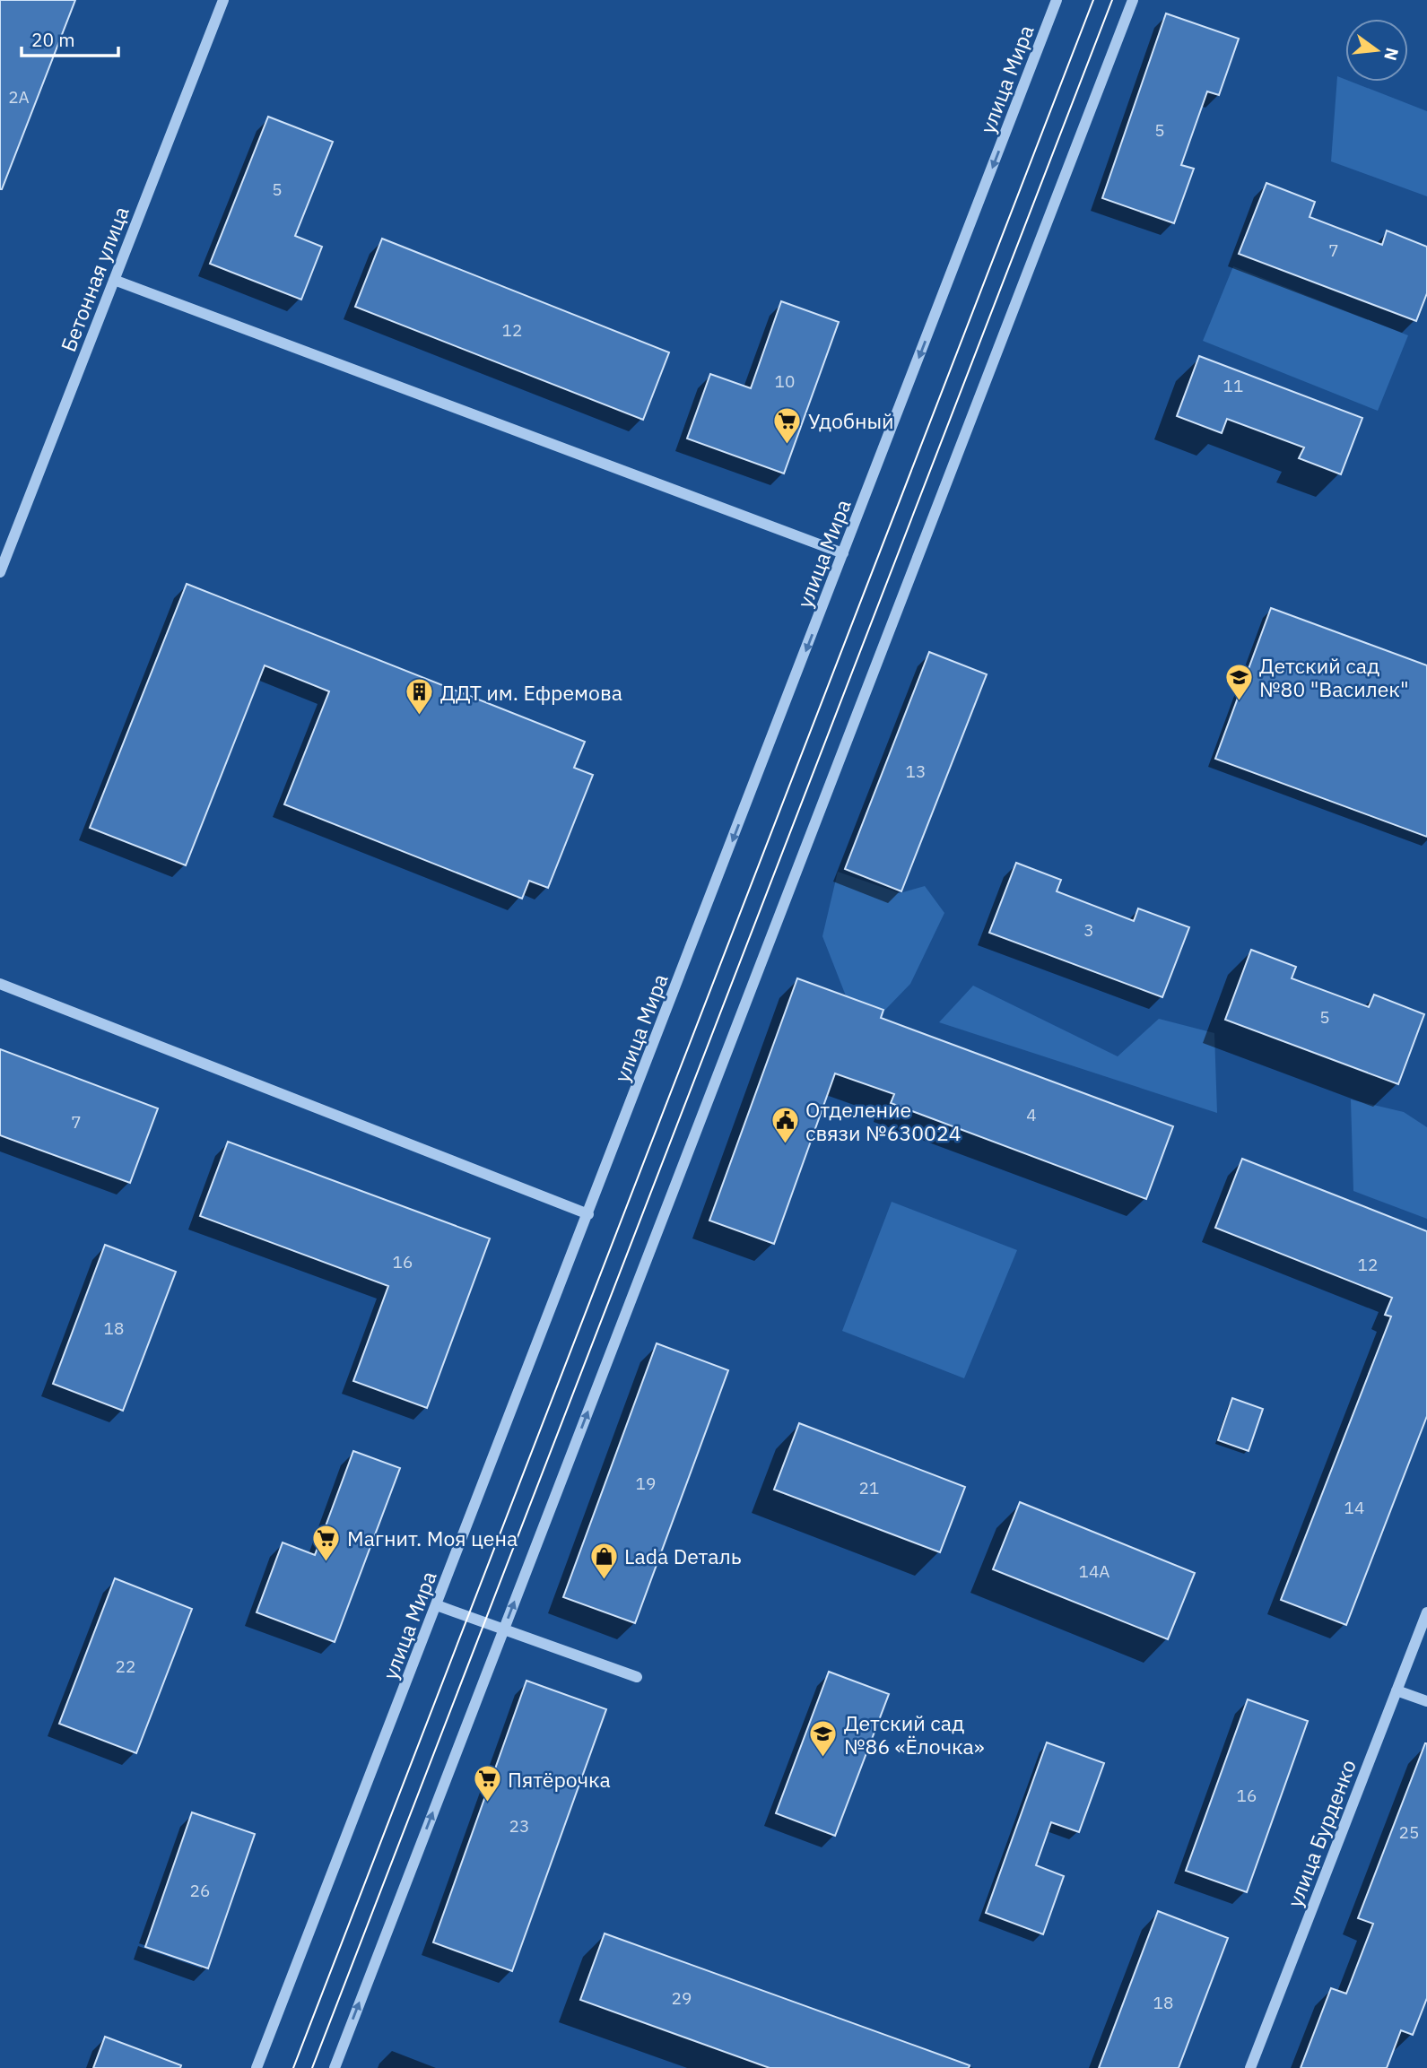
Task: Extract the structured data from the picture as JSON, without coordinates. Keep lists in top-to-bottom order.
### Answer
{
  "streets": {
    "street": ["улица Мира", "Бетонная улица", "улица Бурденко"]
  },
  "places": {
    "supermarket": ["Удобный", "Магнит. Моя цена", "Пятёрочка"],
    "school or university": ["Детский сад №80 \"Василек\"", "Детский сад №86 «Ёлочка»"],
    "building": ["ДДТ им. Ефремова"],
    "public building": ["Отделение связи №630024"],
    "shop": ["Lada Dеталь"]
  },
  "house_numbers": [
    "2А",
    "5",
    "5",
    "7",
    "12",
    "10",
    "11",
    "13",
    "3",
    "5",
    "4",
    "7",
    "16",
    "12",
    "18",
    "19",
    "21",
    "14",
    "14А",
    "22",
    "16",
    "23",
    "25",
    "26",
    "29",
    "18"
  ],
  "scale_bar": "20 m",
  "north": "right"
}
